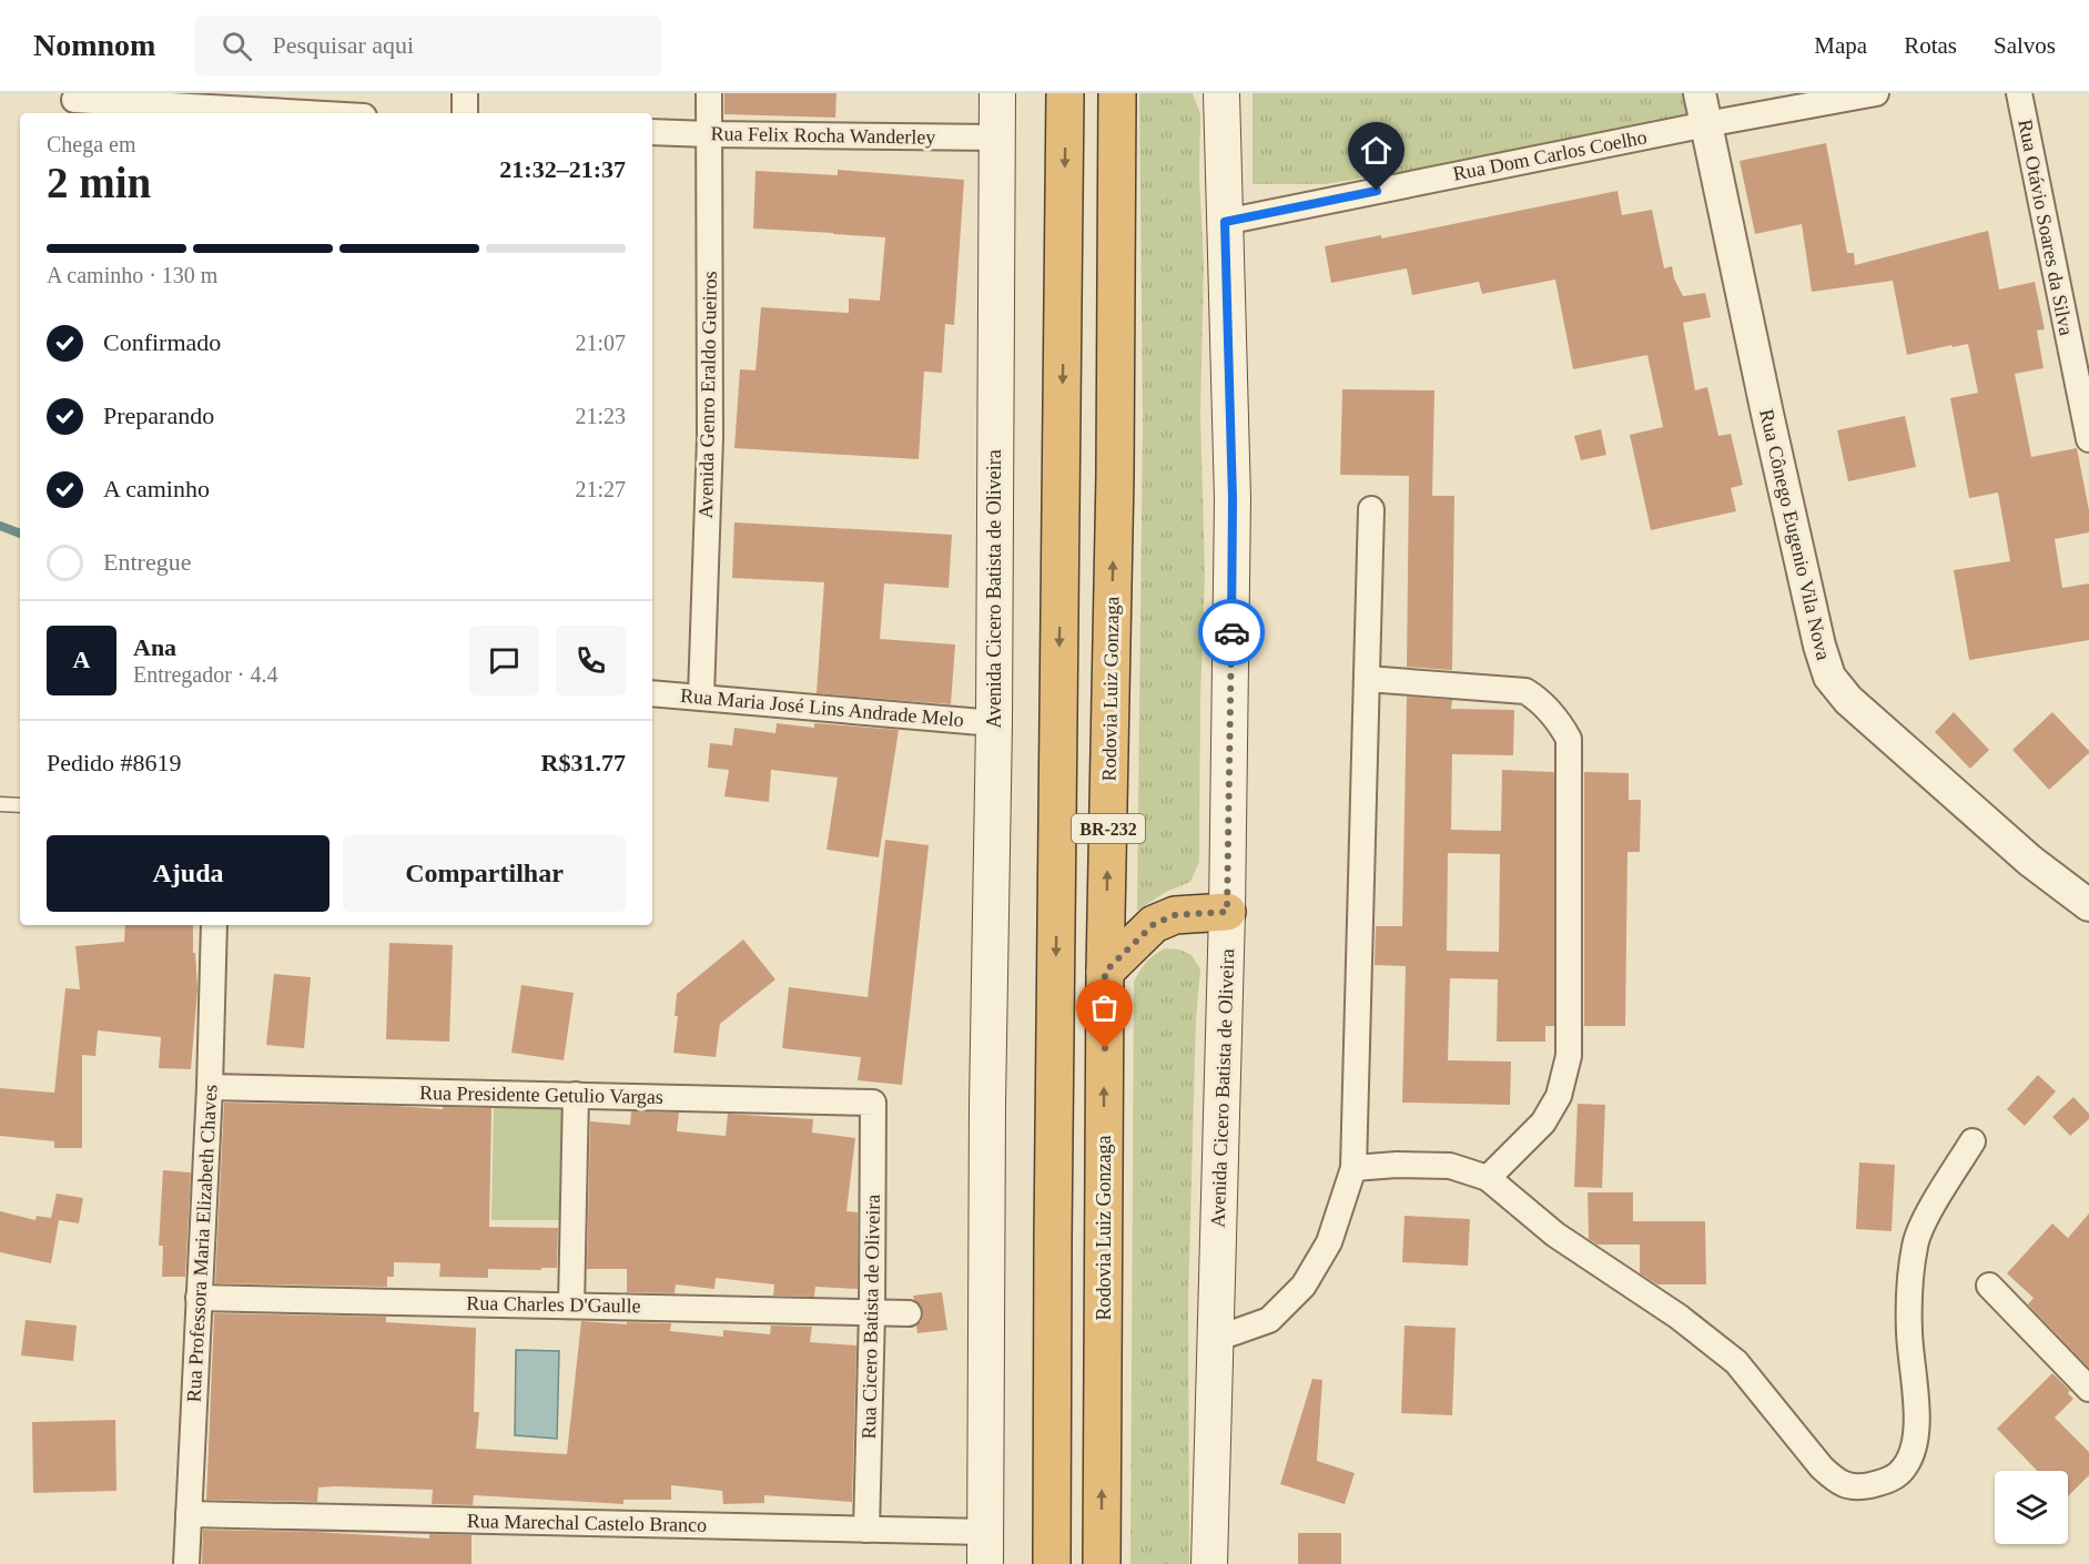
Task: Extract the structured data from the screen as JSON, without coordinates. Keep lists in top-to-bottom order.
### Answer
{
  "streets": {
    "highway": ["Rodovia Luiz Gonzaga", "BR-232"],
    "main road": ["Avenida Cicero Batista de Oliveira"],
    "street": [
      "Rua Felix Rocha Wanderley",
      "Rua Dom Carlos Coelho",
      "Rua Otávio Soares da Silva",
      "Avenida Genro Eraldo Gueiros",
      "Rua Cônego Eugenio Vila Nova",
      "Rua Maria José Lins Andrade Melo",
      "Rua Presidente Getulio Vargas",
      "Rua Professora Maria Elizabeth Chaves",
      "Rua Charles D'Gaulle",
      "Rua Cicero Batista de Oliveira",
      "Rua Marechal Castelo Branco"
    ]
  },
  "crossings": [
    ["Rua Felix Rocha Wanderley", "Avenida Genro Eraldo Gueiros"],
    ["Rua Felix Rocha Wanderley", "Avenida Cicero Batista de Oliveira"],
    ["Rua Dom Carlos Coelho", "Rua Cônego Eugenio Vila Nova"],
    ["Rua Dom Carlos Coelho", "Avenida Cicero Batista de Oliveira"],
    ["Avenida Genro Eraldo Gueiros", "Rua Maria José Lins Andrade Melo"],
    ["Avenida Cicero Batista de Oliveira", "Rua Maria José Lins Andrade Melo"],
    ["Avenida Cicero Batista de Oliveira", "Rua Marechal Castelo Branco"],
    ["Rua Presidente Getulio Vargas", "Rua Professora Maria Elizabeth Chaves"],
    ["Rua Presidente Getulio Vargas", "Rua Cicero Batista de Oliveira"],
    ["Rua Professora Maria Elizabeth Chaves", "Rua Charles D'Gaulle"],
    ["Rua Professora Maria Elizabeth Chaves", "Rua Marechal Castelo Branco"],
    ["Rua Charles D'Gaulle", "Rua Cicero Batista de Oliveira"],
    ["Rua Cicero Batista de Oliveira", "Rua Marechal Castelo Branco"]
  ],
  "page": {
    "header": "Nomnom",
    "search": "Pesquisar aqui",
    "nav": ["Mapa", "Rotas", "Salvos"],
    "heading": ["2 min", "Chega em", "21:32–21:37"],
    "panel": [
      "Ana",
      "Entregador · 4.4",
      "Pedido #8619",
      "R$31.77"
    ],
    "bar": "A caminho · 130 m",
    "list": [
      ["Confirmado", "21:07"],
      ["Preparando", "21:23"],
      ["A caminho", "21:27"],
      "Entregue"
    ],
    "round": "A",
    "buttons": ["Ajuda", "Compartilhar"]
  }
}
